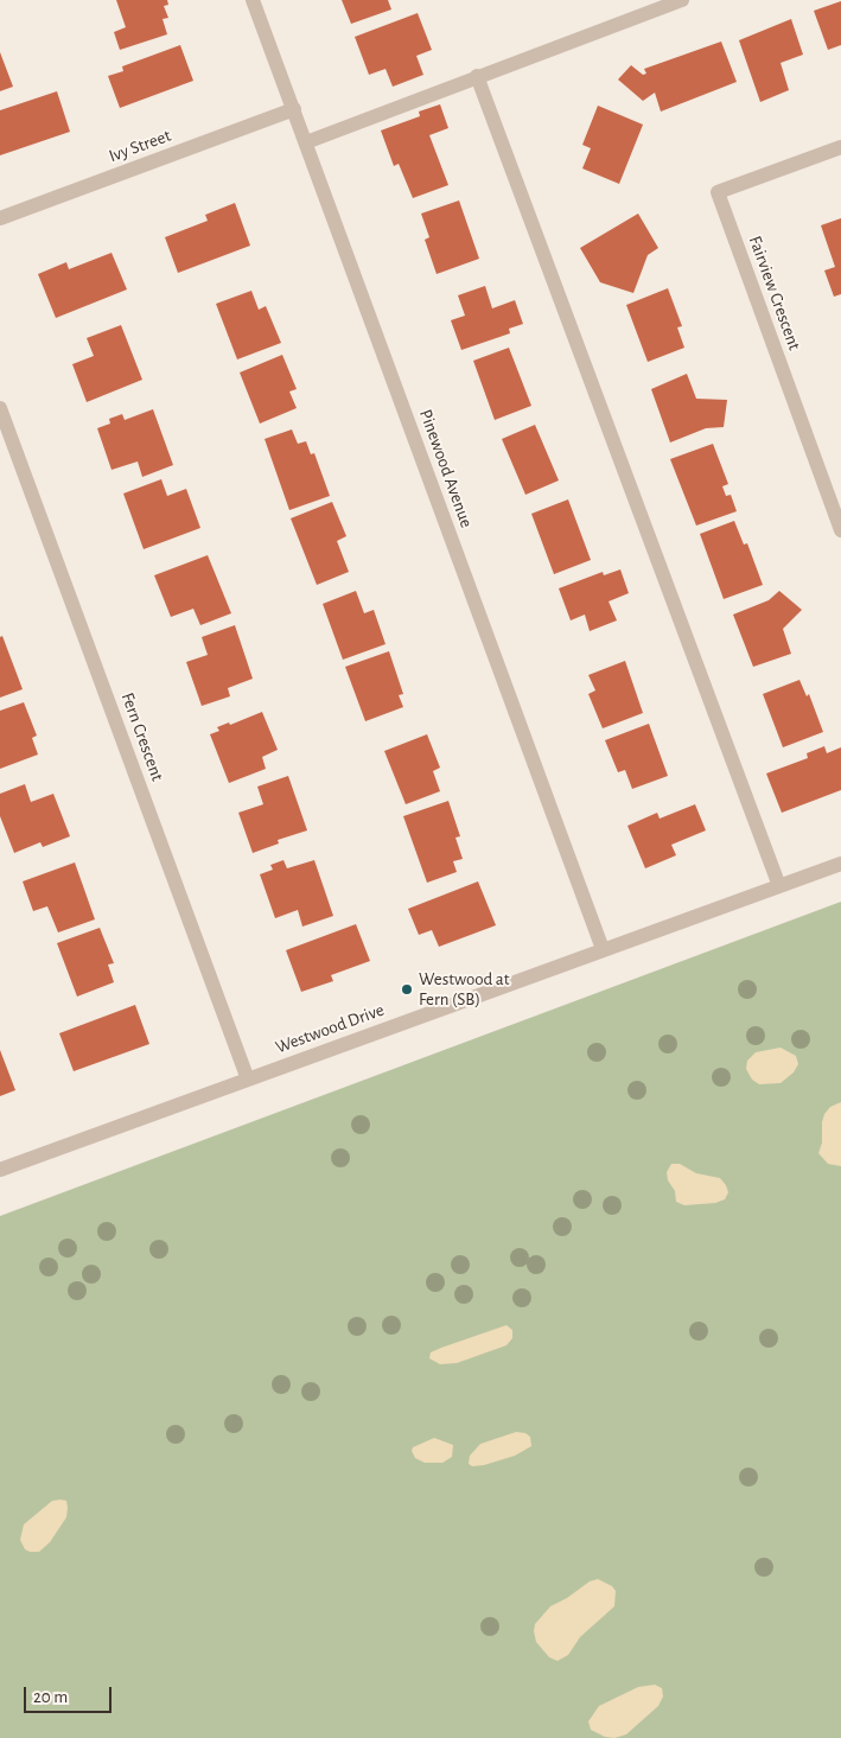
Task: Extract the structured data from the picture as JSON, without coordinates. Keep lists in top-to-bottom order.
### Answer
{
  "streets": {
    "street": [
      "Ivy Street",
      "Fairview Crescent",
      "Pinewood Avenue",
      "Fern Crescent",
      "Westwood Drive"
    ]
  },
  "crossings": [
    ["Ivy Street", "Pinewood Avenue"],
    ["Pinewood Avenue", "Westwood Drive"],
    ["Fern Crescent", "Westwood Drive"]
  ],
  "places": ["Westwood at Fern (SB)"],
  "scale_bar": "20 m"
}
